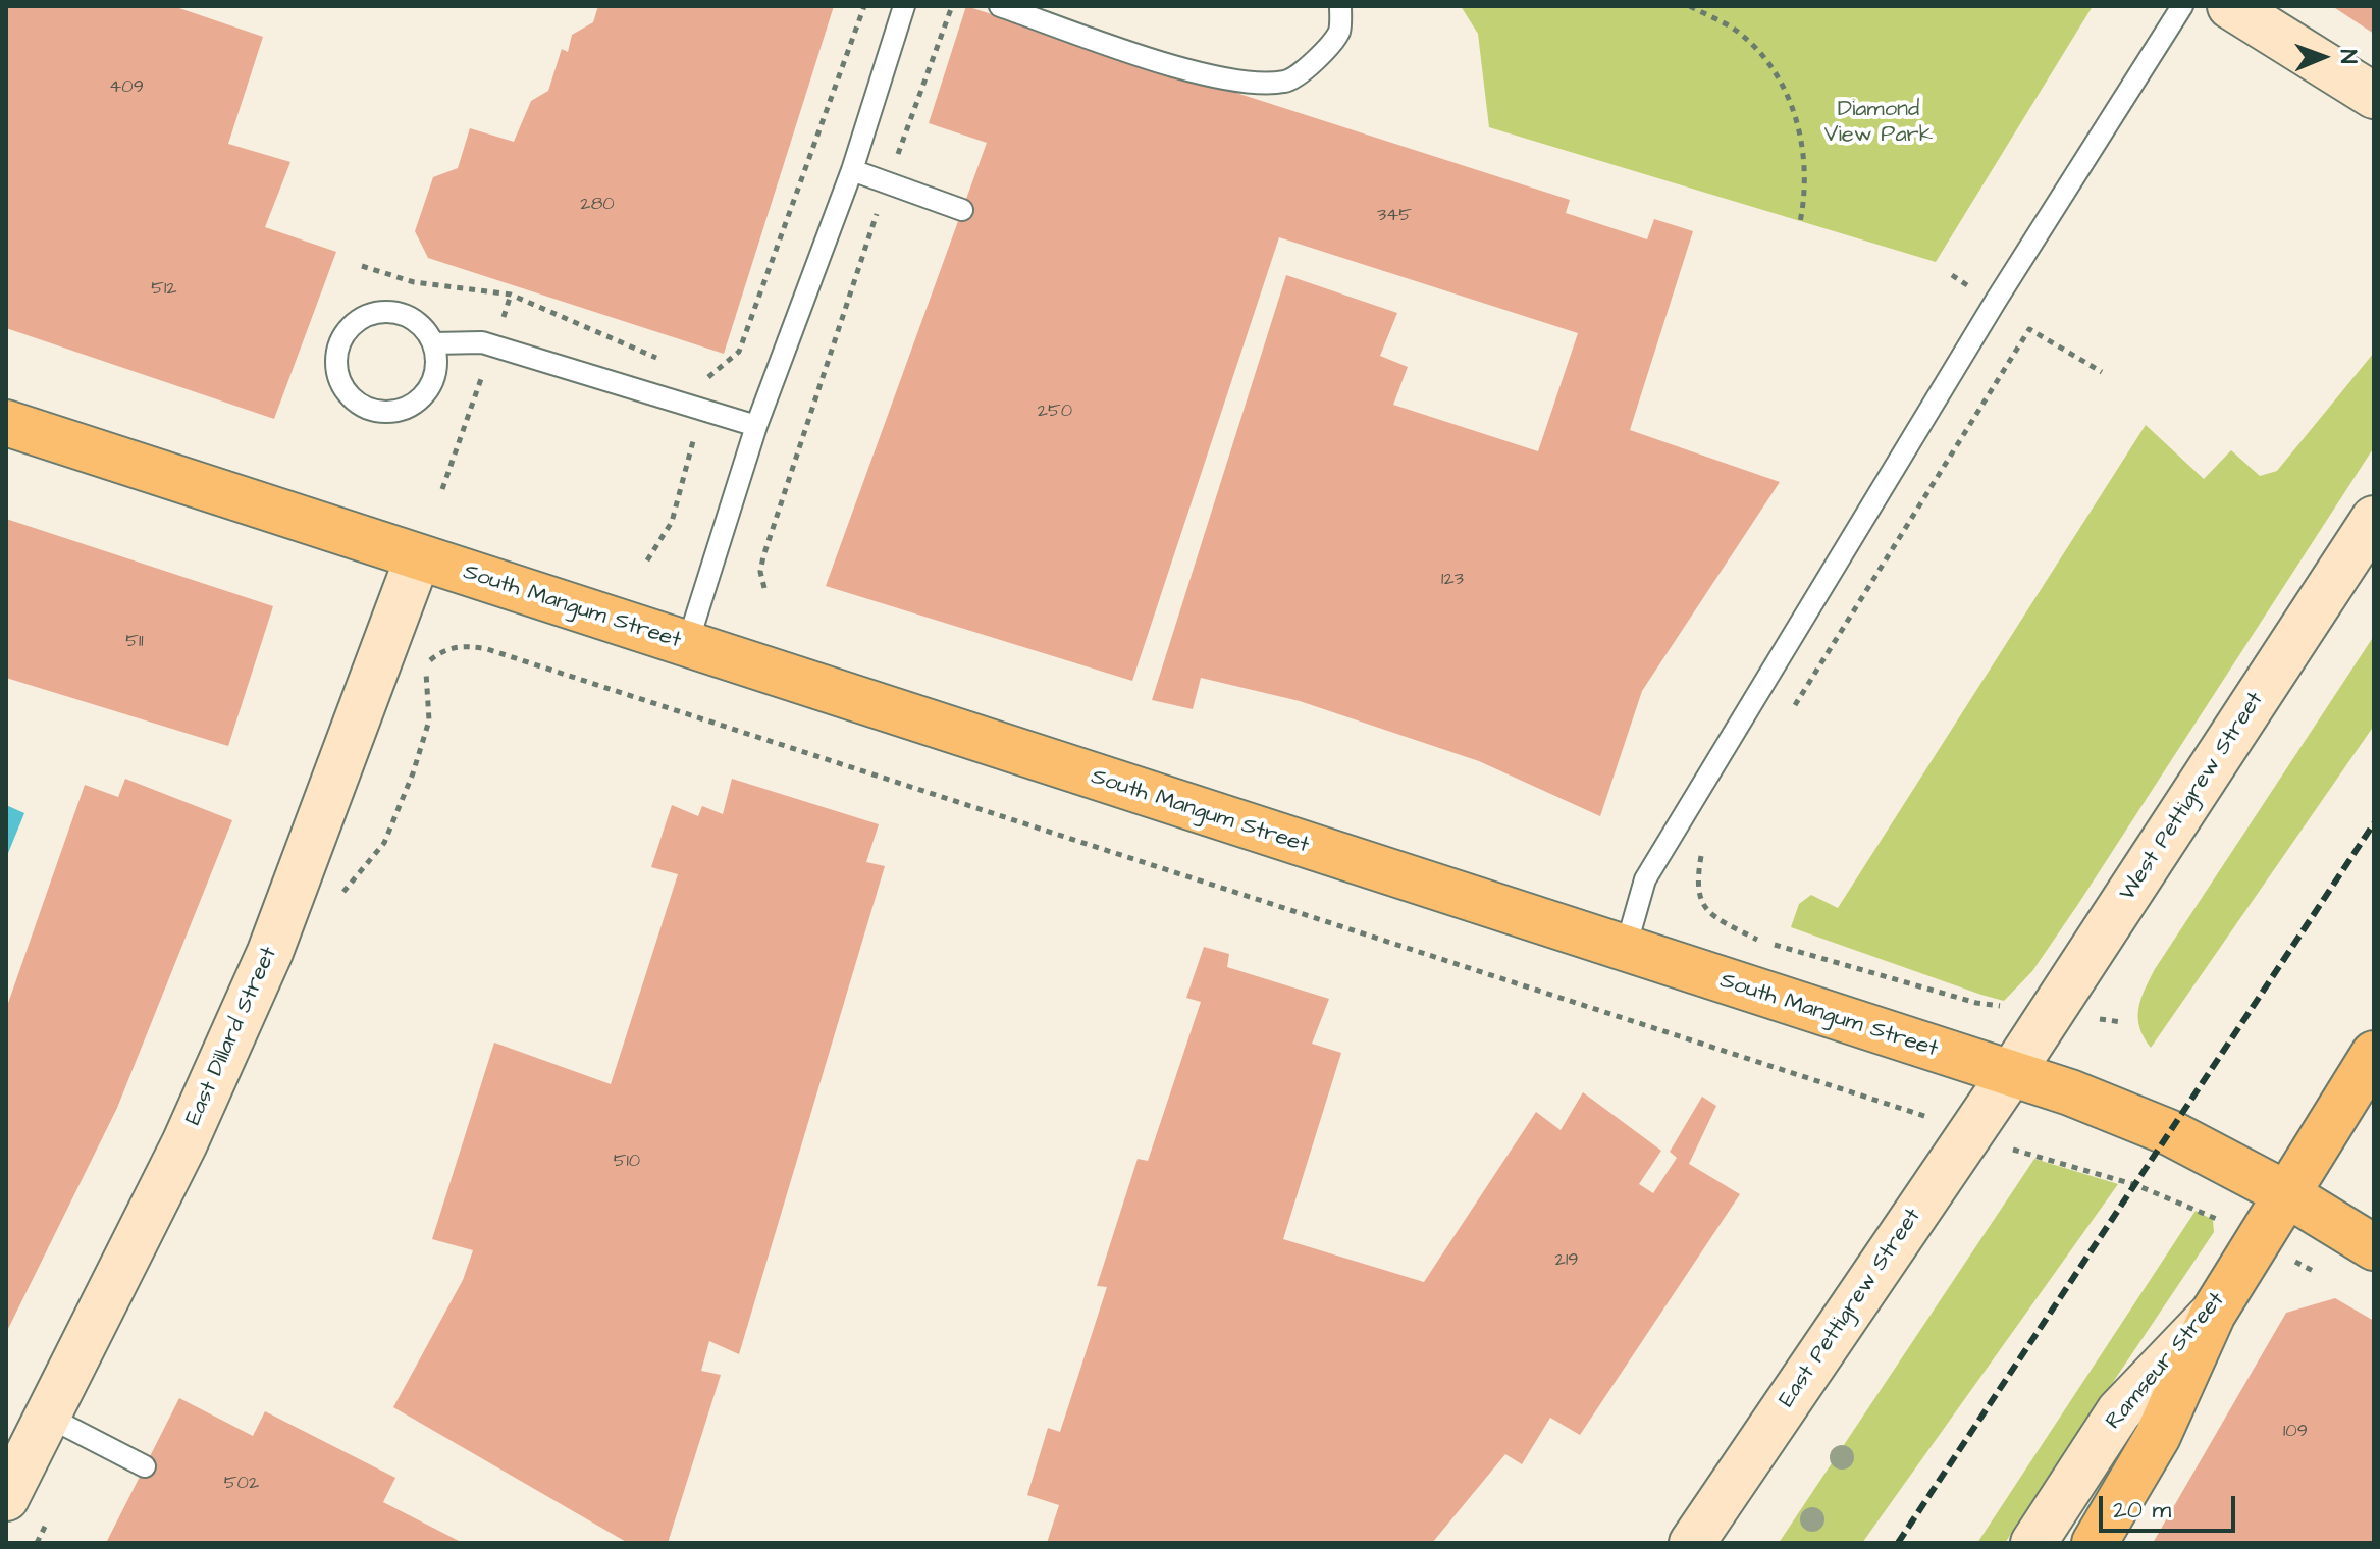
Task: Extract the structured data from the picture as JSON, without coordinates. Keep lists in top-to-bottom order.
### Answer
{
  "streets": {
    "main road": ["South Mangum Street", "Ramseur Street"],
    "street": ["West Pettigrew Street", "East Dillard Street", "East Pettigrew Street"]
  },
  "crossings": [
    ["South Mangum Street", "West Pettigrew Street"],
    ["South Mangum Street", "East Dillard Street"],
    ["South Mangum Street", "East Pettigrew Street"],
    ["South Mangum Street", "Ramseur Street"],
    ["West Pettigrew Street", "East Pettigrew Street"]
  ],
  "parks": ["Diamond View Park"],
  "house_numbers": [
    "409",
    "280",
    "345",
    "512",
    "250",
    "123",
    "511",
    "510",
    "219",
    "109",
    "502"
  ],
  "scale_bar": "20 m",
  "north": "right"
}
